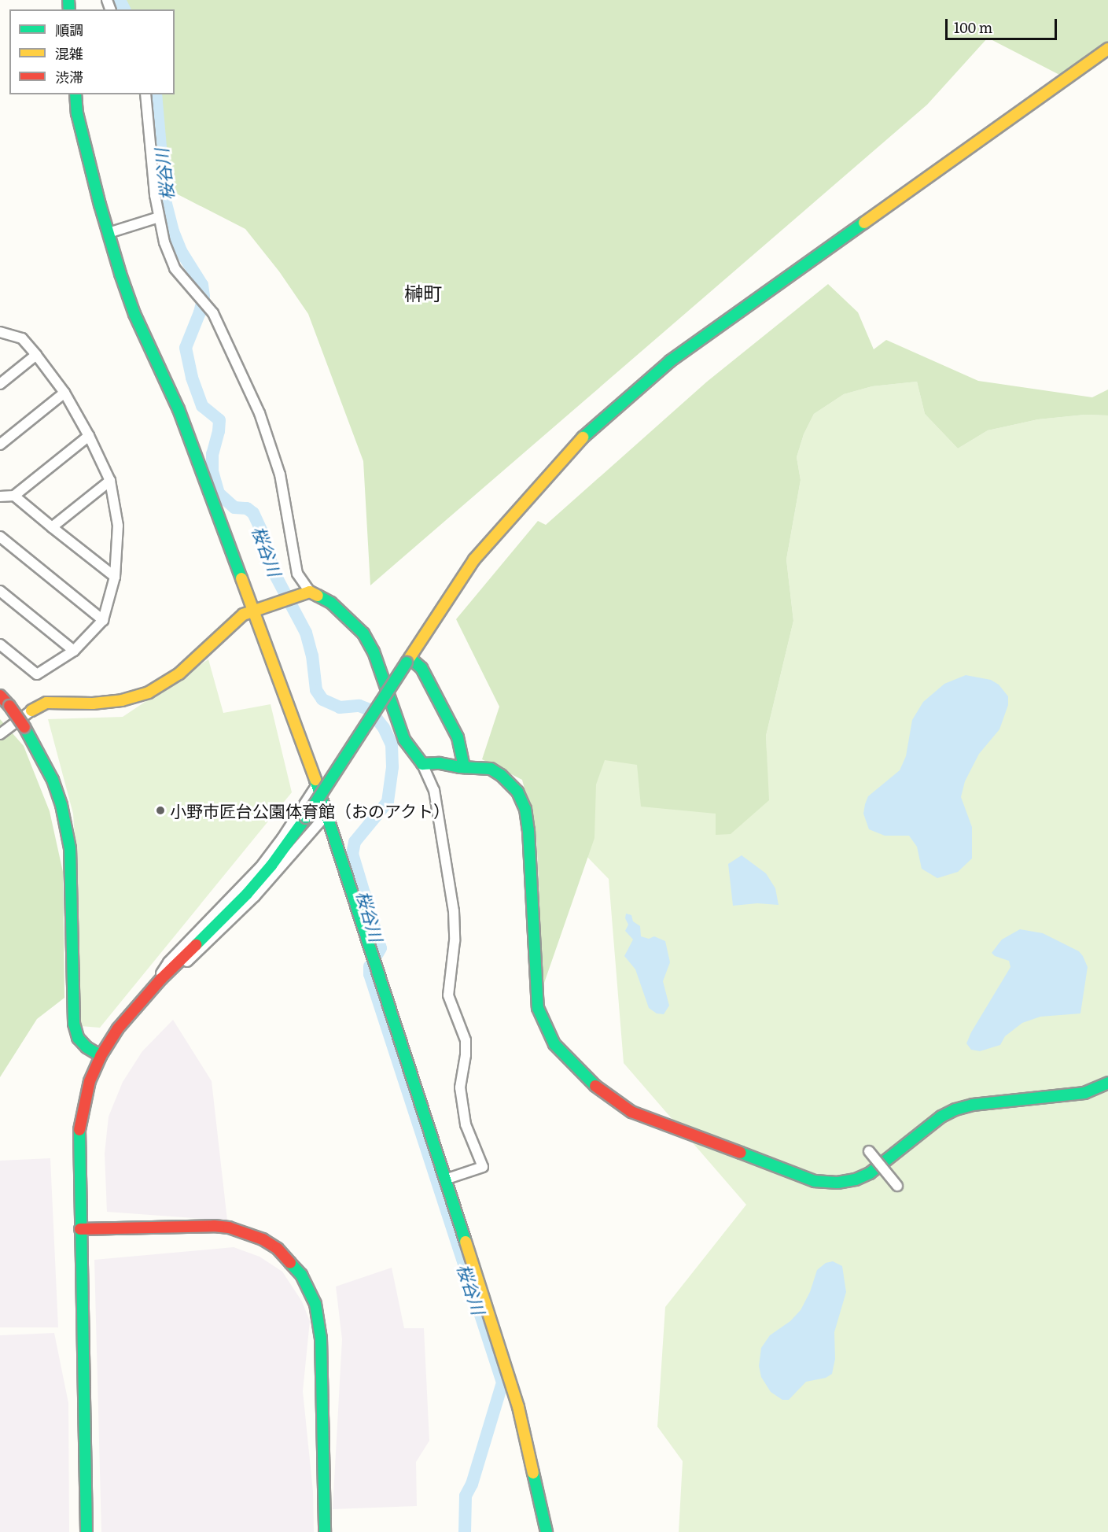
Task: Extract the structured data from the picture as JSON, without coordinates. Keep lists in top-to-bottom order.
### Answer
{
  "districts": ["榊町"],
  "water": ["桜谷川"],
  "places": ["小野市匠台公園体育館（おのアクト）"],
  "legend": ["順調", "混雑", "渋滞"],
  "scale_bar": "100 m"
}
